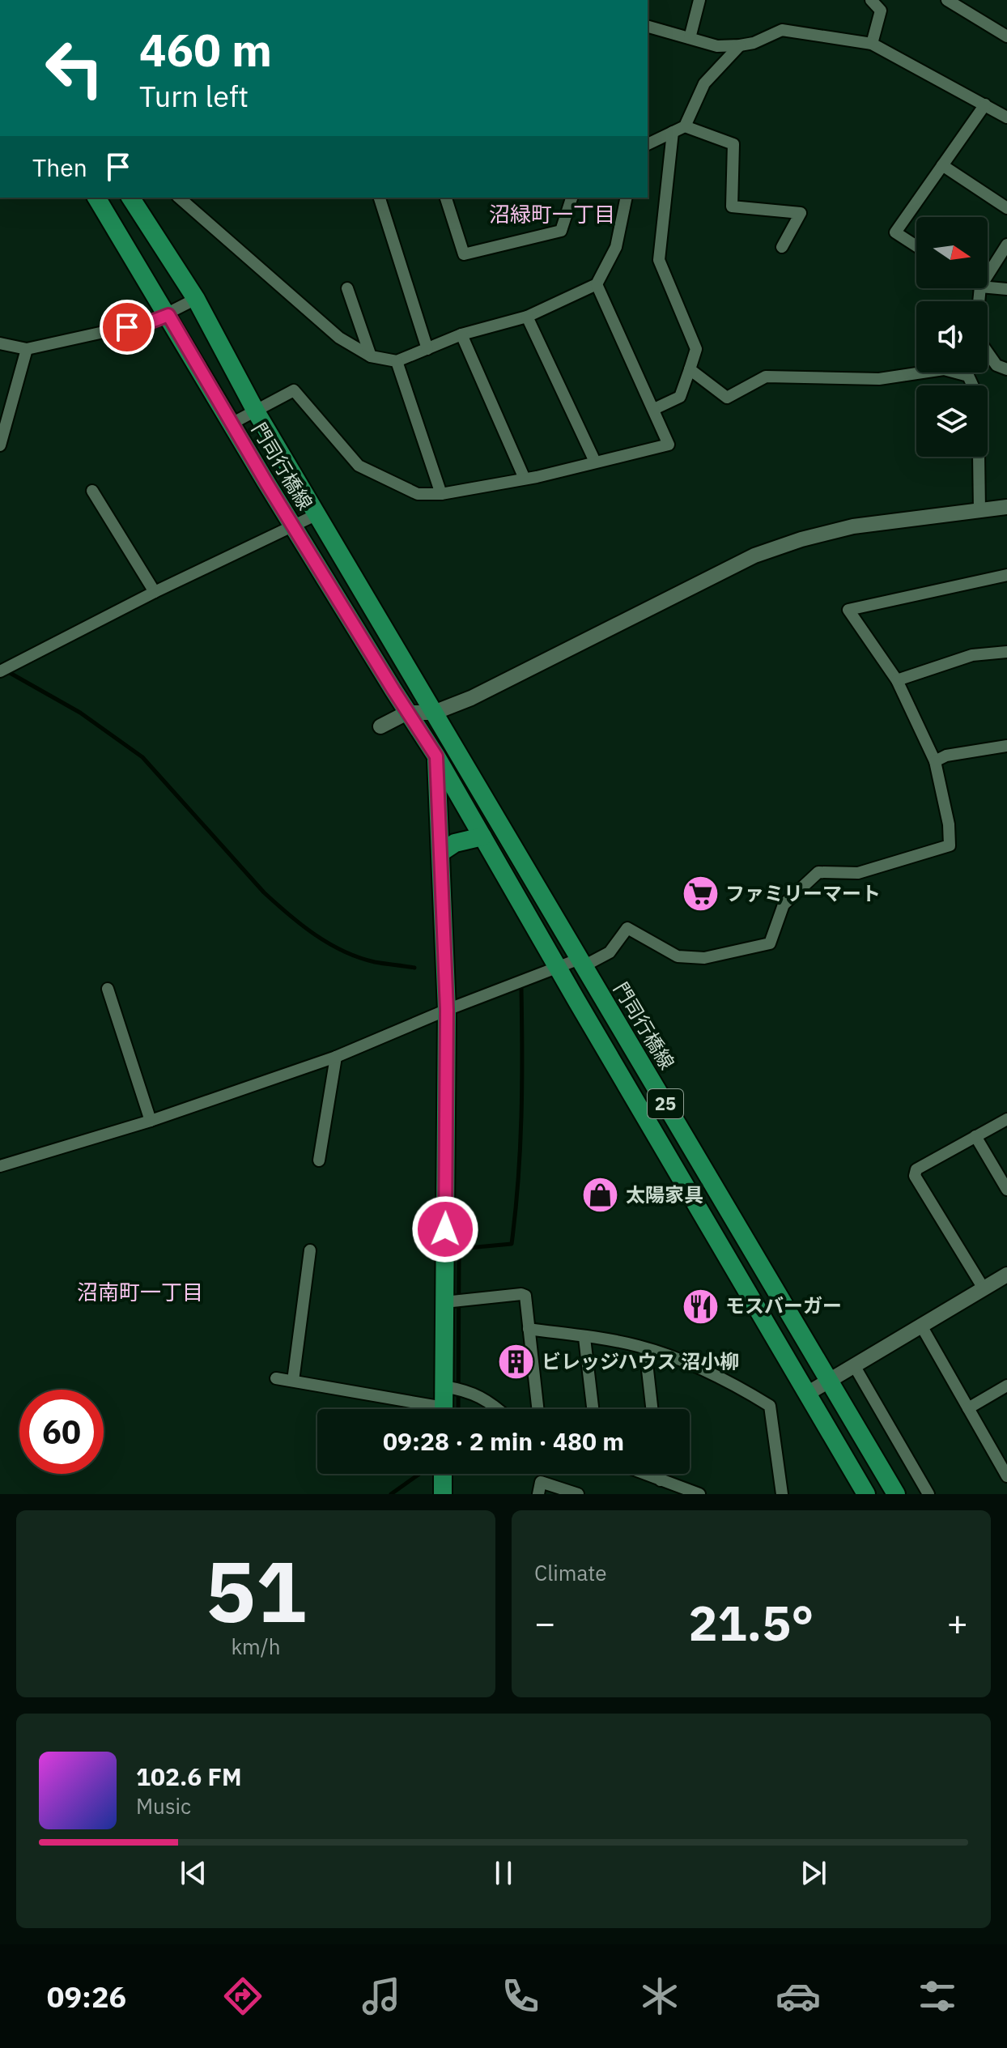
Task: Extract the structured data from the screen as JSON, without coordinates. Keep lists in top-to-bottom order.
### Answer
{
  "streets": {
    "main road": ["門司行橋線", "25"]
  },
  "districts": ["沼緑町一丁目", "沼南町一丁目"],
  "places": {
    "supermarket": ["ファミリーマート"],
    "shop": ["太陽家具"],
    "restaurant": ["モスバーガー"],
    "building": ["ビレッジハウス 沼小柳"]
  },
  "north": "right",
  "page": {
    "turn": ["460 m", "Turn left"],
    "then": "Then",
    "limit": "60",
    "trip": "09:28 · 2 min · 480 m",
    "tile": [
      ["51", "km/h"],
      "Climate"
    ],
    "heat": ["−", "21.5°", "+"],
    "song": ["102.6 FM", "Music"],
    "tabs": "09:26"
  }
}
